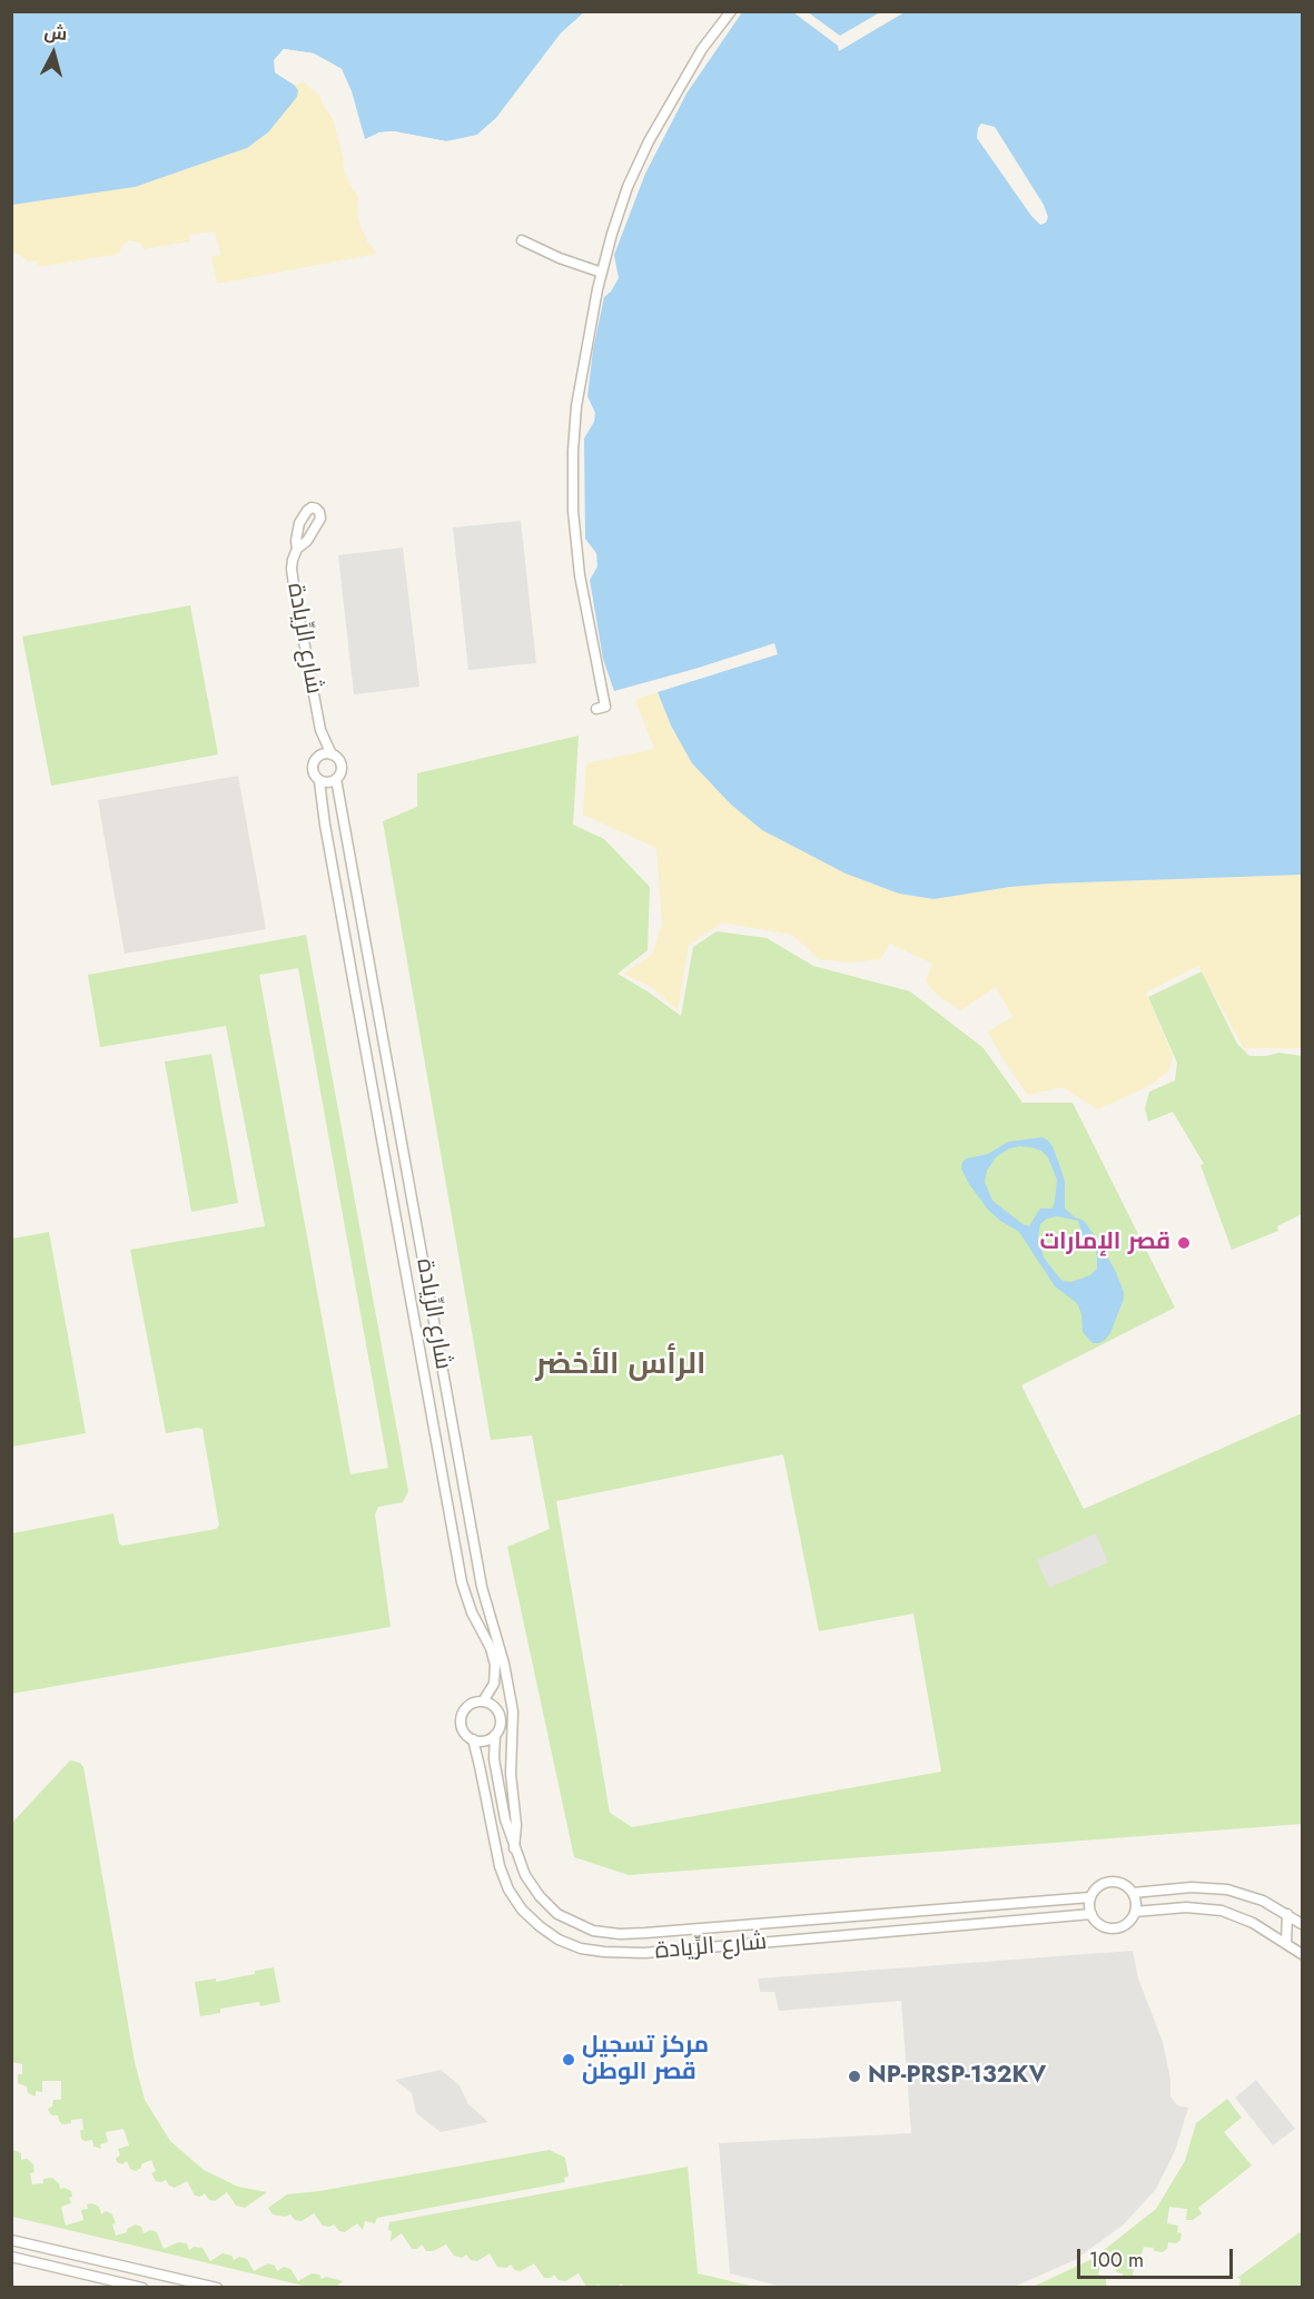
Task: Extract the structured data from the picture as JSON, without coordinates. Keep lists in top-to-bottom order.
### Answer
{
  "streets": {
    "street": ["شارع الرِّيادة"]
  },
  "districts": ["الرأس الأخضر"],
  "places": ["قصر الإمارات", "مركز تسجيل قصر الوطن", "NP-PRSP-132KV"],
  "scale_bar": "100 m",
  "north": "top"
}
